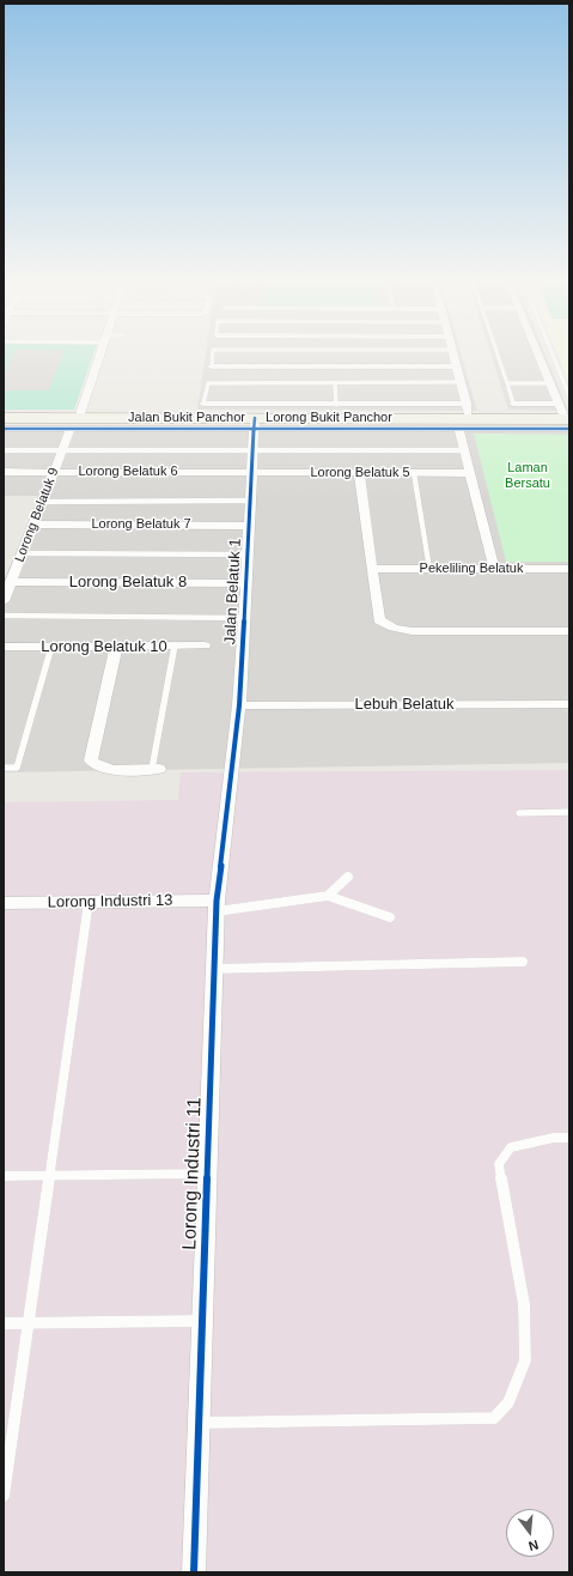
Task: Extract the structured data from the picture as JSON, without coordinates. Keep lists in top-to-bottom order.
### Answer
{
  "streets": {
    "main road": ["Jalan Bukit Panchor"],
    "street": [
      "Lorong Bukit Panchor",
      "Lorong Belatuk 6",
      "Lorong Belatuk 5",
      "Lorong Belatuk 9",
      "Lorong Belatuk 7",
      "Pekeliling Belatuk",
      "Lorong Belatuk 8",
      "Jalan Belatuk 1",
      "Lorong Belatuk 10",
      "Lebuh Belatuk",
      "Lorong Industri 13",
      "Lorong Industri 11"
    ]
  },
  "crossings": [
    ["Jalan Bukit Panchor", "Lorong Bukit Panchor"],
    ["Jalan Bukit Panchor", "Lorong Belatuk 9"],
    ["Jalan Bukit Panchor", "Jalan Belatuk 1"],
    ["Lorong Bukit Panchor", "Jalan Belatuk 1"],
    ["Lorong Belatuk 6", "Lorong Belatuk 5"],
    ["Lorong Belatuk 6", "Lorong Belatuk 9"],
    ["Lorong Belatuk 6", "Jalan Belatuk 1"],
    ["Lorong Belatuk 5", "Jalan Belatuk 1"],
    ["Lorong Belatuk 9", "Lorong Belatuk 7"],
    ["Lorong Belatuk 9", "Lorong Belatuk 8"],
    ["Lorong Belatuk 7", "Jalan Belatuk 1"],
    ["Lorong Belatuk 8", "Jalan Belatuk 1"],
    ["Jalan Belatuk 1", "Lebuh Belatuk"],
    ["Jalan Belatuk 1", "Lorong Industri 11"],
    ["Lorong Industri 13", "Lorong Industri 11"]
  ],
  "parks": ["Laman Bersatu"],
  "north": "bottom"
}
